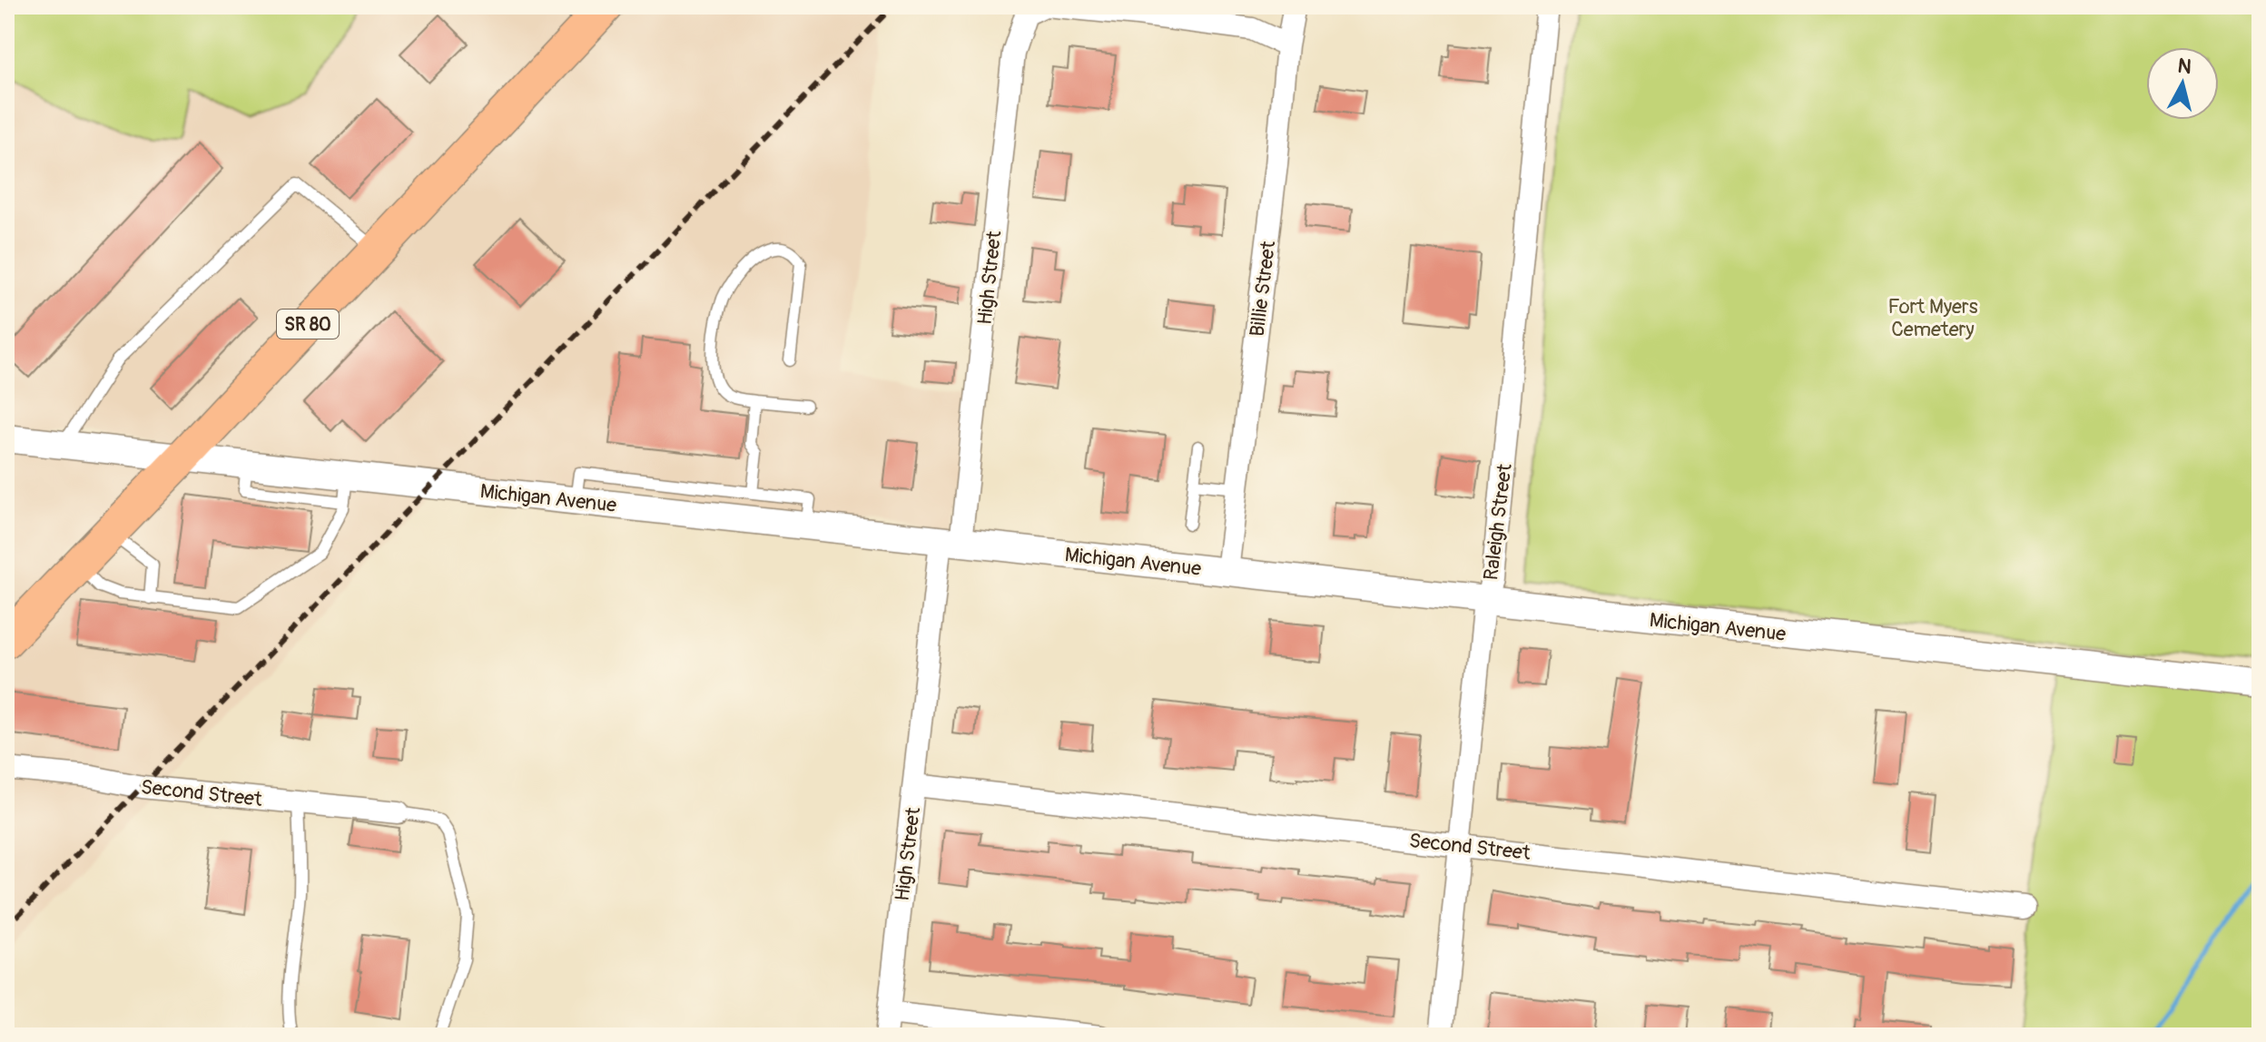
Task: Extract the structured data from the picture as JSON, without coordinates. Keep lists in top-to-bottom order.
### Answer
{
  "streets": {
    "main road": ["SR 80"],
    "street": [
      "High Street",
      "Billie Street",
      "Michigan Avenue",
      "Raleigh Street",
      "Second Street"
    ]
  },
  "crossings": [
    ["High Street", "Michigan Avenue"],
    ["High Street", "Second Street"],
    ["Billie Street", "Michigan Avenue"],
    ["SR 80", "Michigan Avenue"],
    ["Michigan Avenue", "Raleigh Street"],
    ["Raleigh Street", "Second Street"]
  ],
  "parks": ["Fort Myers Cemetery"],
  "north": "top"
}
